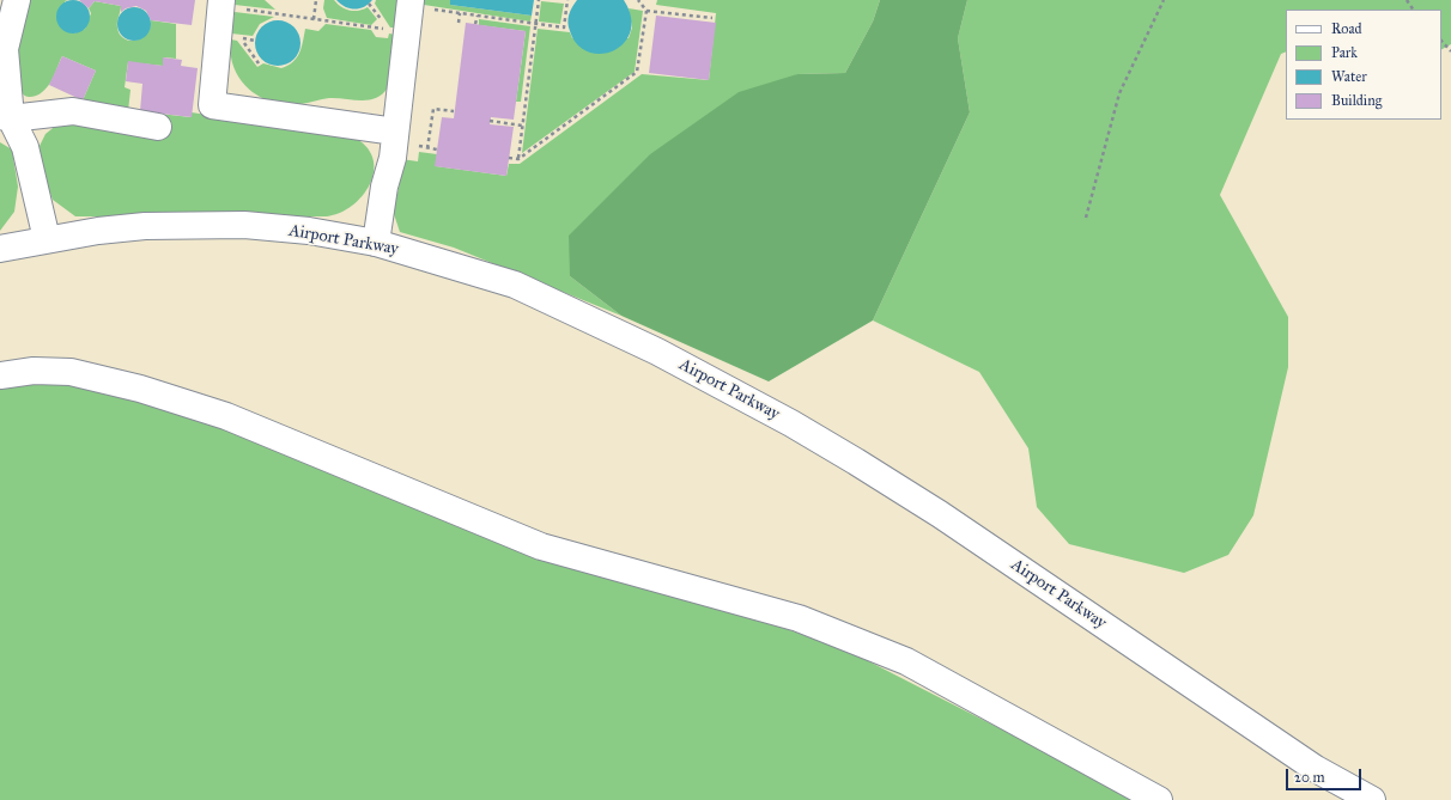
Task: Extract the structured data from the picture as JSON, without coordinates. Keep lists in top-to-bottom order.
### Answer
{
  "streets": {
    "main road": ["Airport Parkway"]
  },
  "legend": [
    "Road",
    "Park",
    "Water",
    "Building"
  ],
  "scale_bar": "20 m"
}
